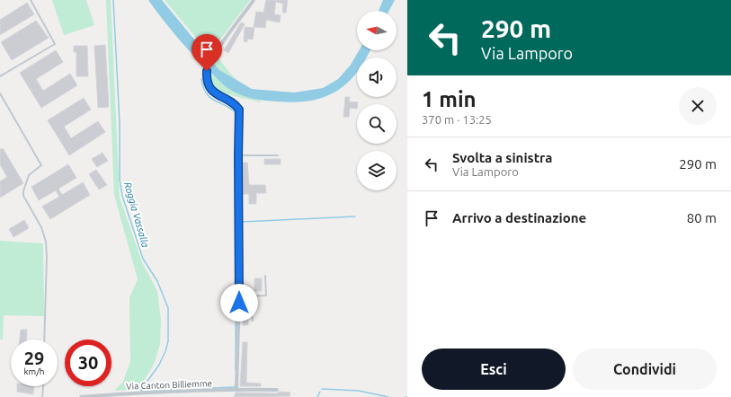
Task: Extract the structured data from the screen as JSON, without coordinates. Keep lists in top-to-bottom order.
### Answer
{
  "streets": {
    "street": ["Via Canton Billiemme"]
  },
  "water": ["Roggia Vassalla"],
  "north": "left",
  "page": {
    "turn": ["290 m", "Via Lamporo"],
    "heading": ["1 min", "370 m · 13:25"],
    "list": [
      {
        "name": "Svolta a sinistra",
        "note": "Via Lamporo",
        "value": "290 m"
      },
      {
        "name": "Arrivo a destinazione",
        "value": "80 m"
      }
    ],
    "speed": "29 km/h",
    "limit": "30",
    "buttons": ["Esci", "Condividi"]
  }
}
